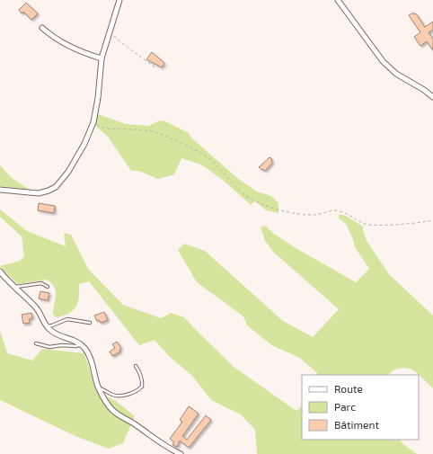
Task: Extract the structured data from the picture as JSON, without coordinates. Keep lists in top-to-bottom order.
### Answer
{
  "legend": ["Route", "Parc", "Bâtiment"]
}
